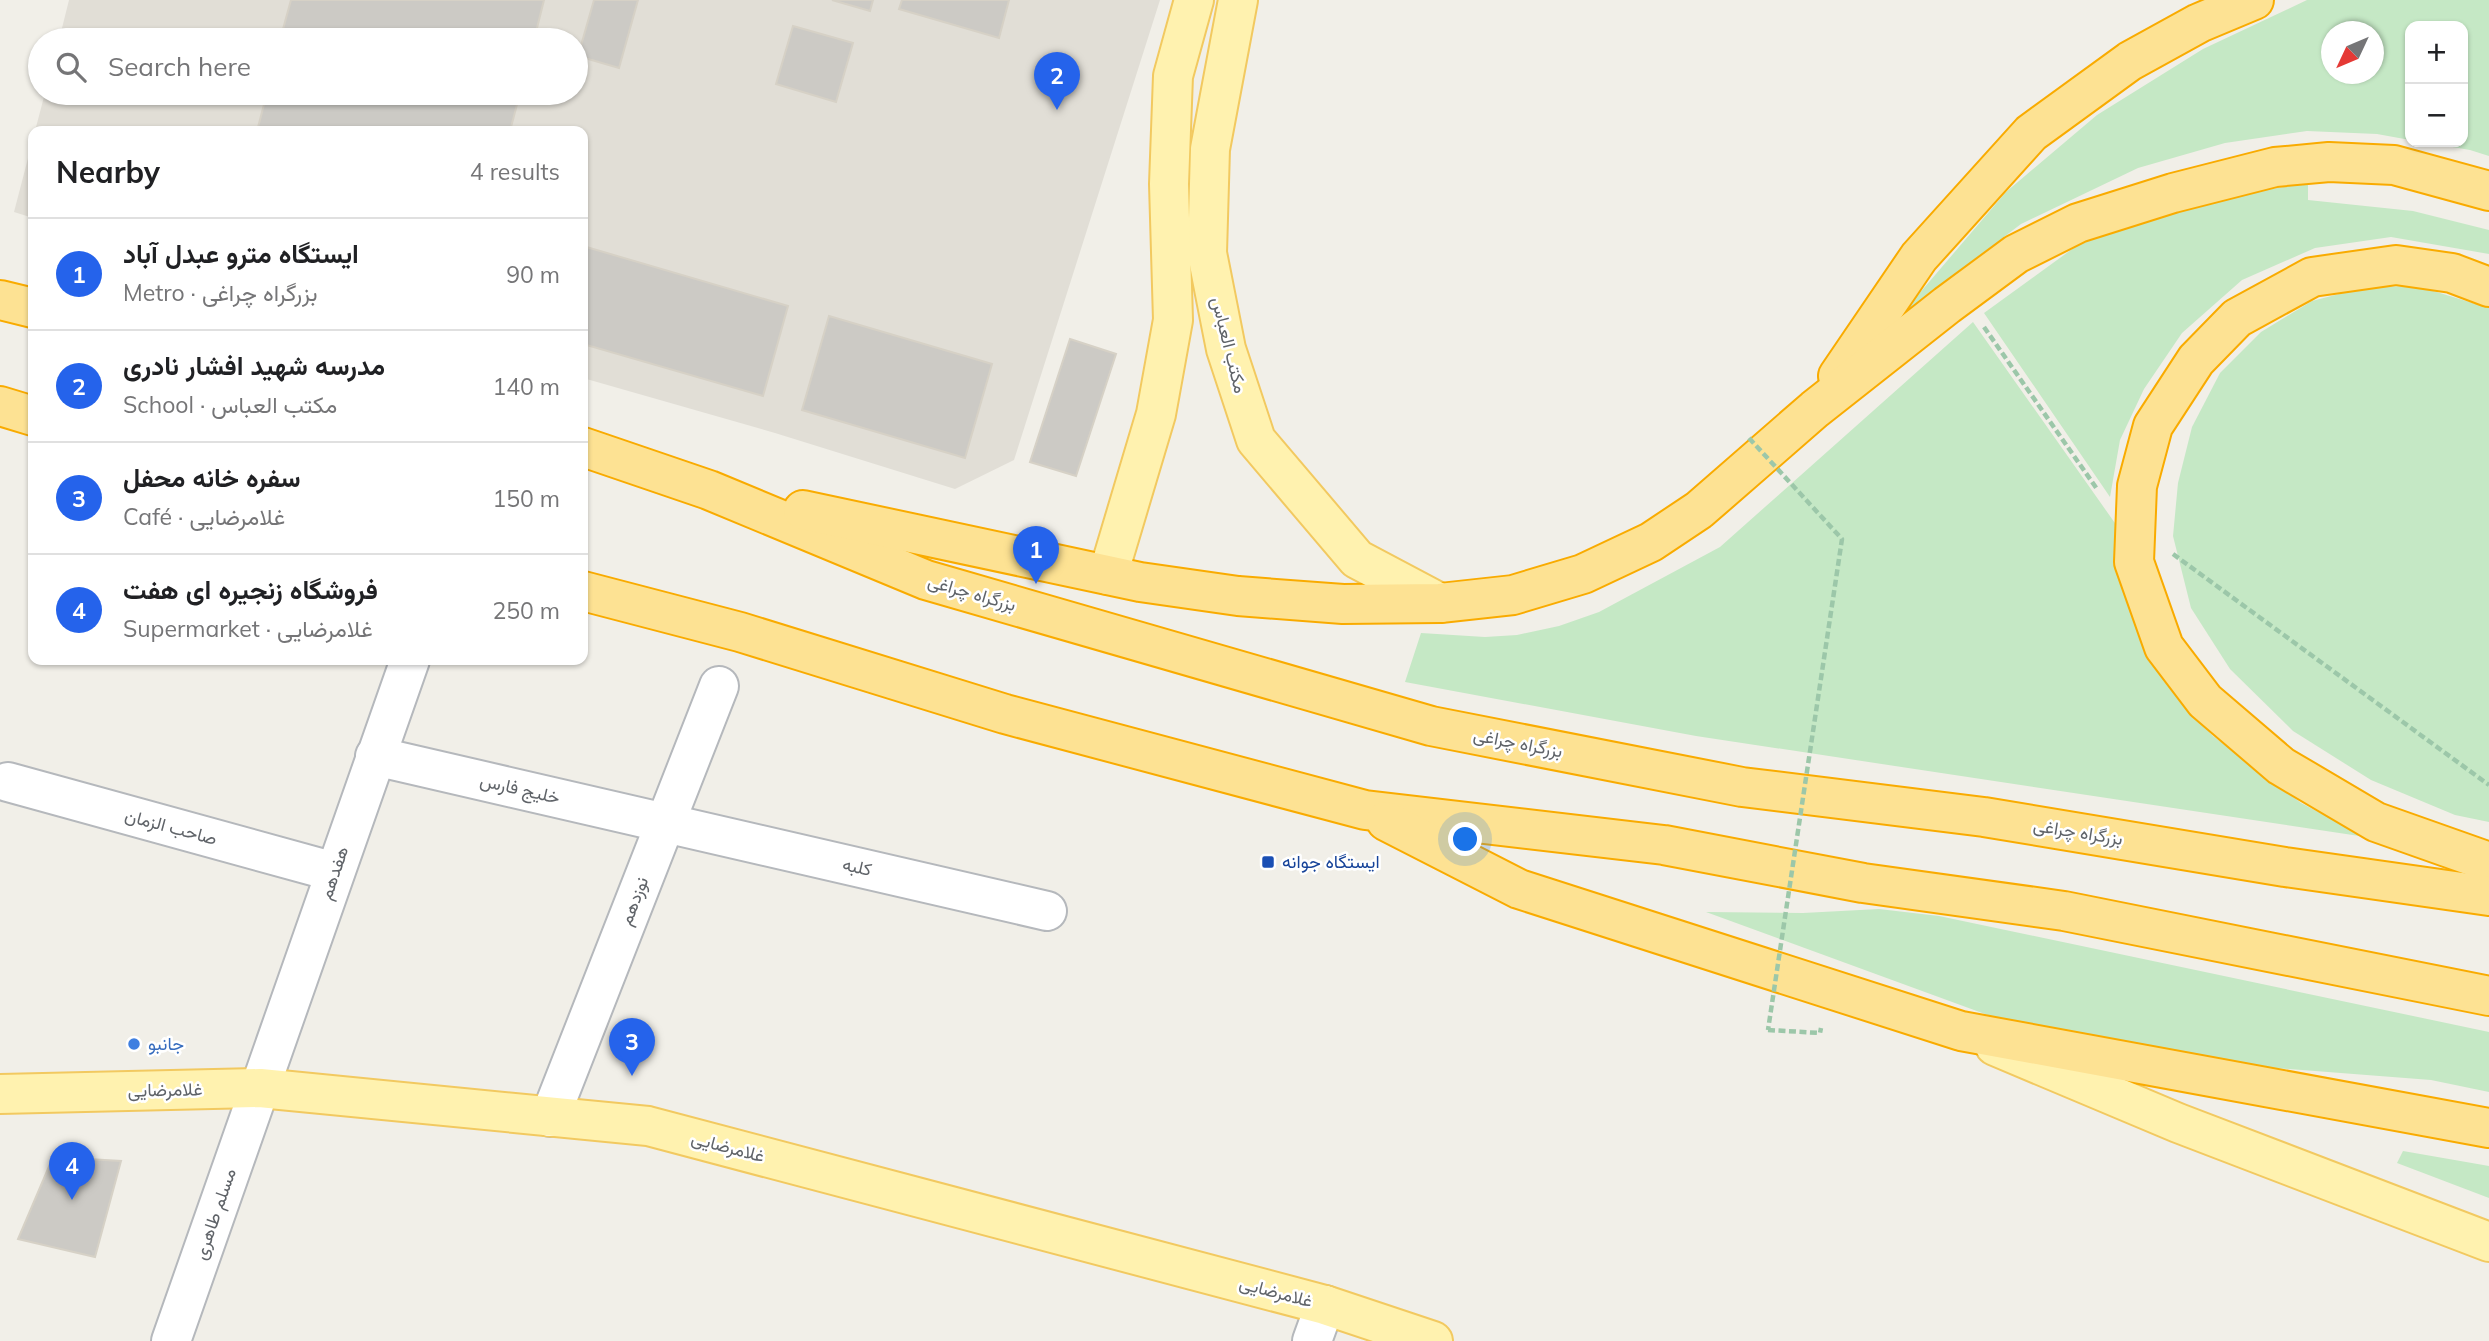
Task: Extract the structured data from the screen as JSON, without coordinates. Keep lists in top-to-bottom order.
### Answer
{
  "streets": {
    "highway": ["بزرگراه چراغی"],
    "main road": ["مکتب العباس", "غلامرضایی"],
    "street": [
      "خلیج فارس",
      "صاحب الزمان",
      "کلبه",
      "هفدهم",
      "نوزدهم",
      "مسلم طاهری"
    ]
  },
  "crossings": [
    ["خلیج فارس", "کلبه"],
    ["خلیج فارس", "هفدهم"],
    ["خلیج فارس", "نوزدهم"],
    ["صاحب الزمان", "هفدهم"],
    ["کلبه", "نوزدهم"],
    ["هفدهم", "غلامرضایی"],
    ["هفدهم", "مسلم طاهری"],
    ["نوزدهم", "غلامرضایی"],
    ["غلامرضایی", "مسلم طاهری"]
  ],
  "places": {
    "transit": ["ایستگاه جوانه"],
    "other": ["جانبو"]
  },
  "north": "bottom left",
  "page": {
    "map_buttons": ["+", "−"],
    "search": "Search here",
    "pins": [
      "2",
      "1",
      "3",
      "4"
    ],
    "heading": ["Nearby", "4 results"],
    "list": [
      {
        "mark": "1",
        "name": "ایستگاه مترو عبدل آباد",
        "note": "Metro · بزرگراه چراغی",
        "value": "90 m"
      },
      {
        "mark": "2",
        "name": "مدرسه شهید افشار نادری",
        "note": "School · مکتب العباس",
        "value": "140 m"
      },
      {
        "mark": "3",
        "name": "سفره خانه محفل",
        "note": "Café · غلامرضایی",
        "value": "150 m"
      },
      {
        "mark": "4",
        "name": "فروشگاه زنجیره ای هفت",
        "note": "Supermarket · غلامرضایی",
        "value": "250 m"
      }
    ]
  }
}
